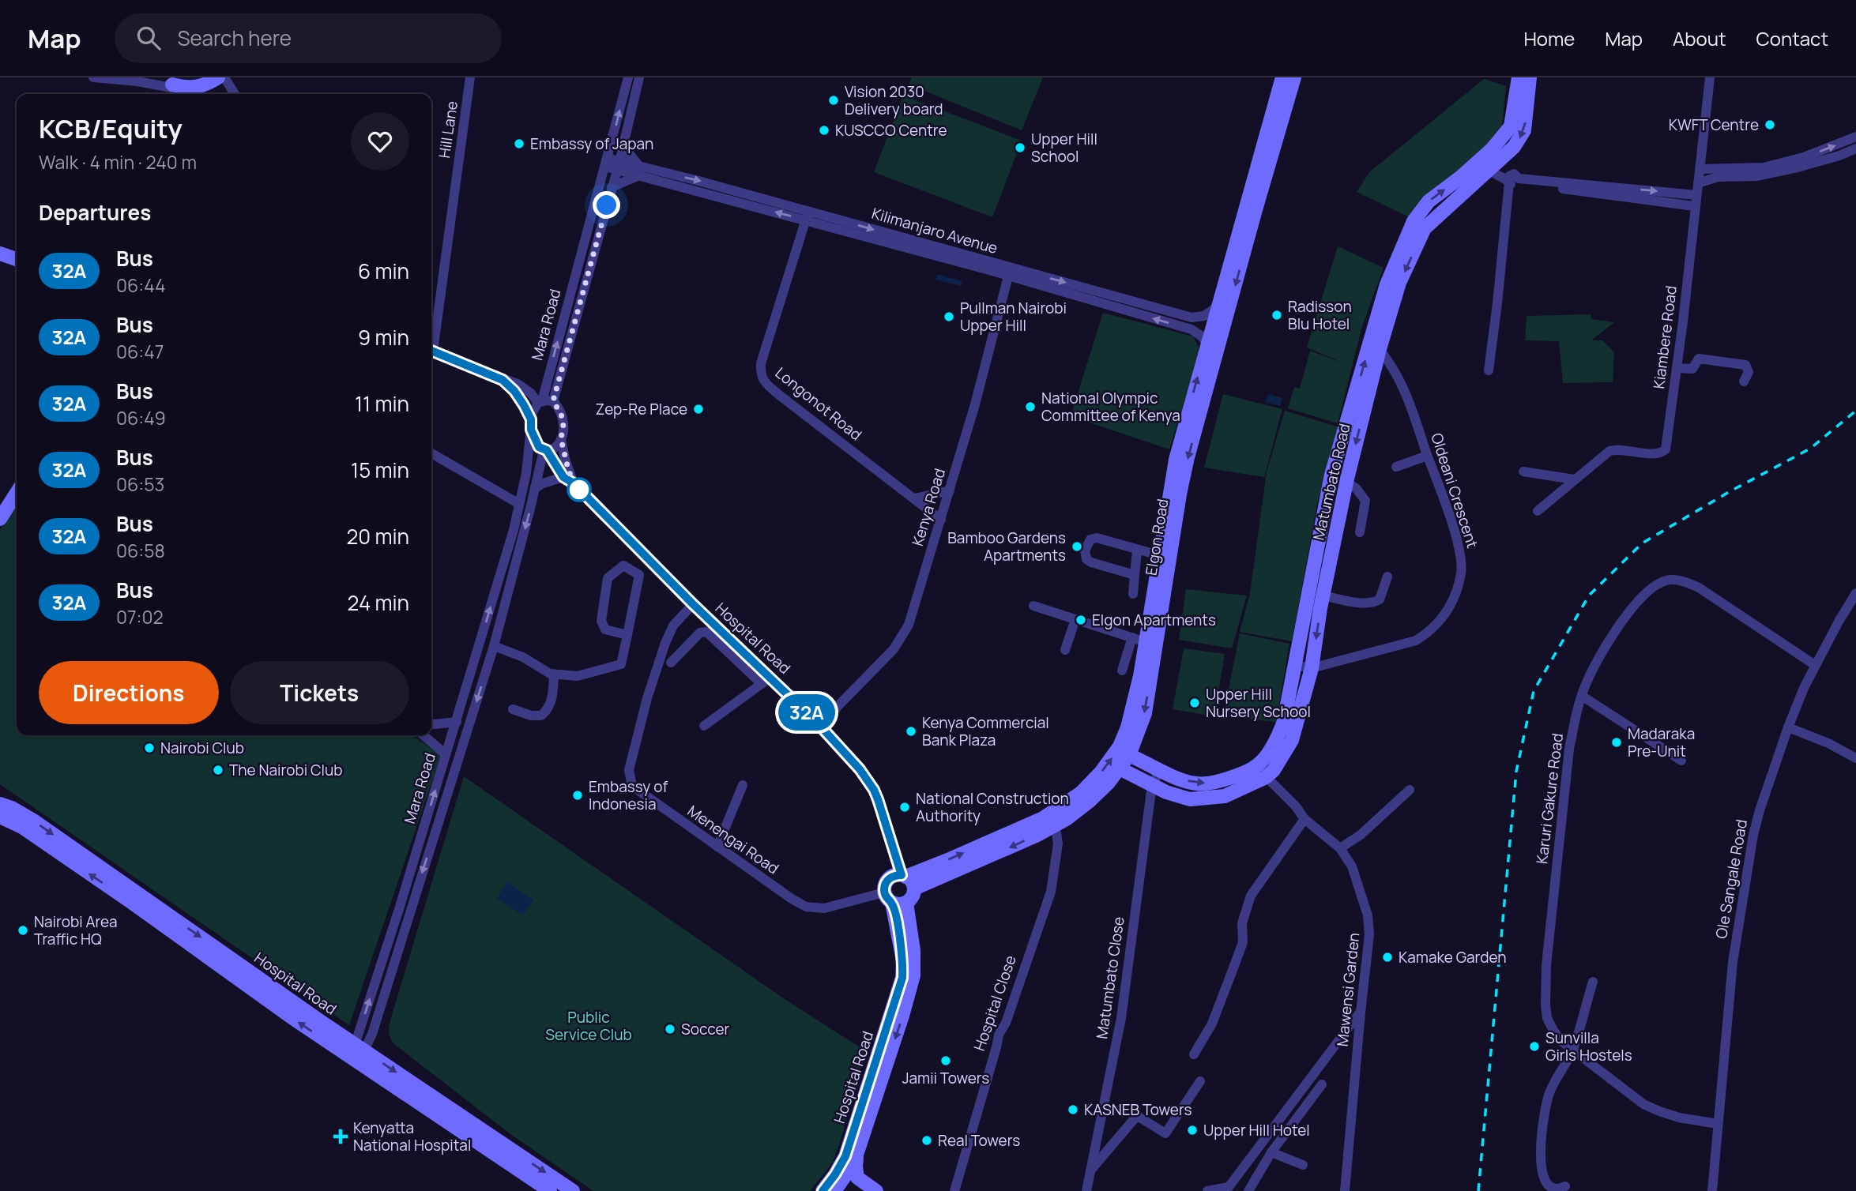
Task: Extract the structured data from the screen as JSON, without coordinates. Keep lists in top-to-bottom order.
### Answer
{
  "streets": {
    "street": [
      "Hill Lane",
      "Kilimanjaro Avenue",
      "Mara Road",
      "Kiambere Road",
      "Longonot Road",
      "Matumbato Road",
      "Oldeani Crescent",
      "Kenya Road",
      "Elgon Road",
      "Hospital Road",
      "Karuri Gakure Road",
      "Menengai Road",
      "Ole Sangale Road",
      "Matumbato Close",
      "Mawensi Garden",
      "Hospital Close"
    ]
  },
  "crossings": [
    ["Kilimanjaro Avenue", "Mara Road"],
    ["Kilimanjaro Avenue", "Longonot Road"],
    ["Kilimanjaro Avenue", "Kenya Road"],
    ["Kilimanjaro Avenue", "Elgon Road"],
    ["Mara Road", "Hospital Road"],
    ["Longonot Road", "Kenya Road"],
    ["Matumbato Road", "Oldeani Crescent"],
    ["Matumbato Road", "Elgon Road"],
    ["Matumbato Road", "Matumbato Close"],
    ["Matumbato Road", "Mawensi Garden"],
    ["Kenya Road", "Hospital Road"],
    ["Elgon Road", "Hospital Road"],
    ["Elgon Road", "Menengai Road"],
    ["Elgon Road", "Hospital Close"],
    ["Hospital Road", "Menengai Road"],
    ["Karuri Gakure Road", "Ole Sangale Road"]
  ],
  "parks": ["Public Service Club"],
  "places": {
    "other": [
      "Vision 2030 Delivery board",
      "KWFT Centre",
      "KUSCCO Centre",
      "Embassy of Japan",
      "Upper Hill School",
      "Radisson Blu Hotel",
      "Pullman Nairobi Upper Hill",
      "National Olympic Committee of Kenya",
      "Zep-Re Place",
      "Bamboo Gardens Apartments",
      "Elgon Apartments",
      "Upper Hill Nursery School",
      "Kenya Commercial Bank Plaza",
      "Madaraka Pre-Unit",
      "Nairobi Club",
      "The Nairobi Club",
      "Embassy of Indonesia",
      "National Construction Authority",
      "Nairobi Area Traffic HQ",
      "Kamake Garden",
      "Soccer",
      "Sunvilla Girls Hostels",
      "Jamii Towers",
      "KASNEB Towers",
      "Upper Hill Hotel",
      "Real Towers"
    ],
    "health": ["Kenyatta National Hospital"]
  },
  "lines": ["bus line 32A"],
  "page": {
    "header": "Map",
    "search": "Search here",
    "nav": [
      "Home",
      "Map",
      "About",
      "Contact"
    ],
    "on_map": "32A",
    "heading": [
      ["KCB/Equity", "Walk · 4 min · 240 m"],
      "Departures"
    ],
    "list": [
      {
        "mark": "32A",
        "name": "Bus",
        "note": "06:44",
        "value": "6 min"
      },
      {
        "mark": "32A",
        "name": "Bus",
        "note": "06:47",
        "value": "9 min"
      },
      {
        "mark": "32A",
        "name": "Bus",
        "note": "06:49",
        "value": "11 min"
      },
      {
        "mark": "32A",
        "name": "Bus",
        "note": "06:53",
        "value": "15 min"
      },
      {
        "mark": "32A",
        "name": "Bus",
        "note": "06:58",
        "value": "20 min"
      },
      {
        "mark": "32A",
        "name": "Bus",
        "note": "07:02",
        "value": "24 min"
      }
    ],
    "buttons": ["Directions", "Tickets"]
  }
}
